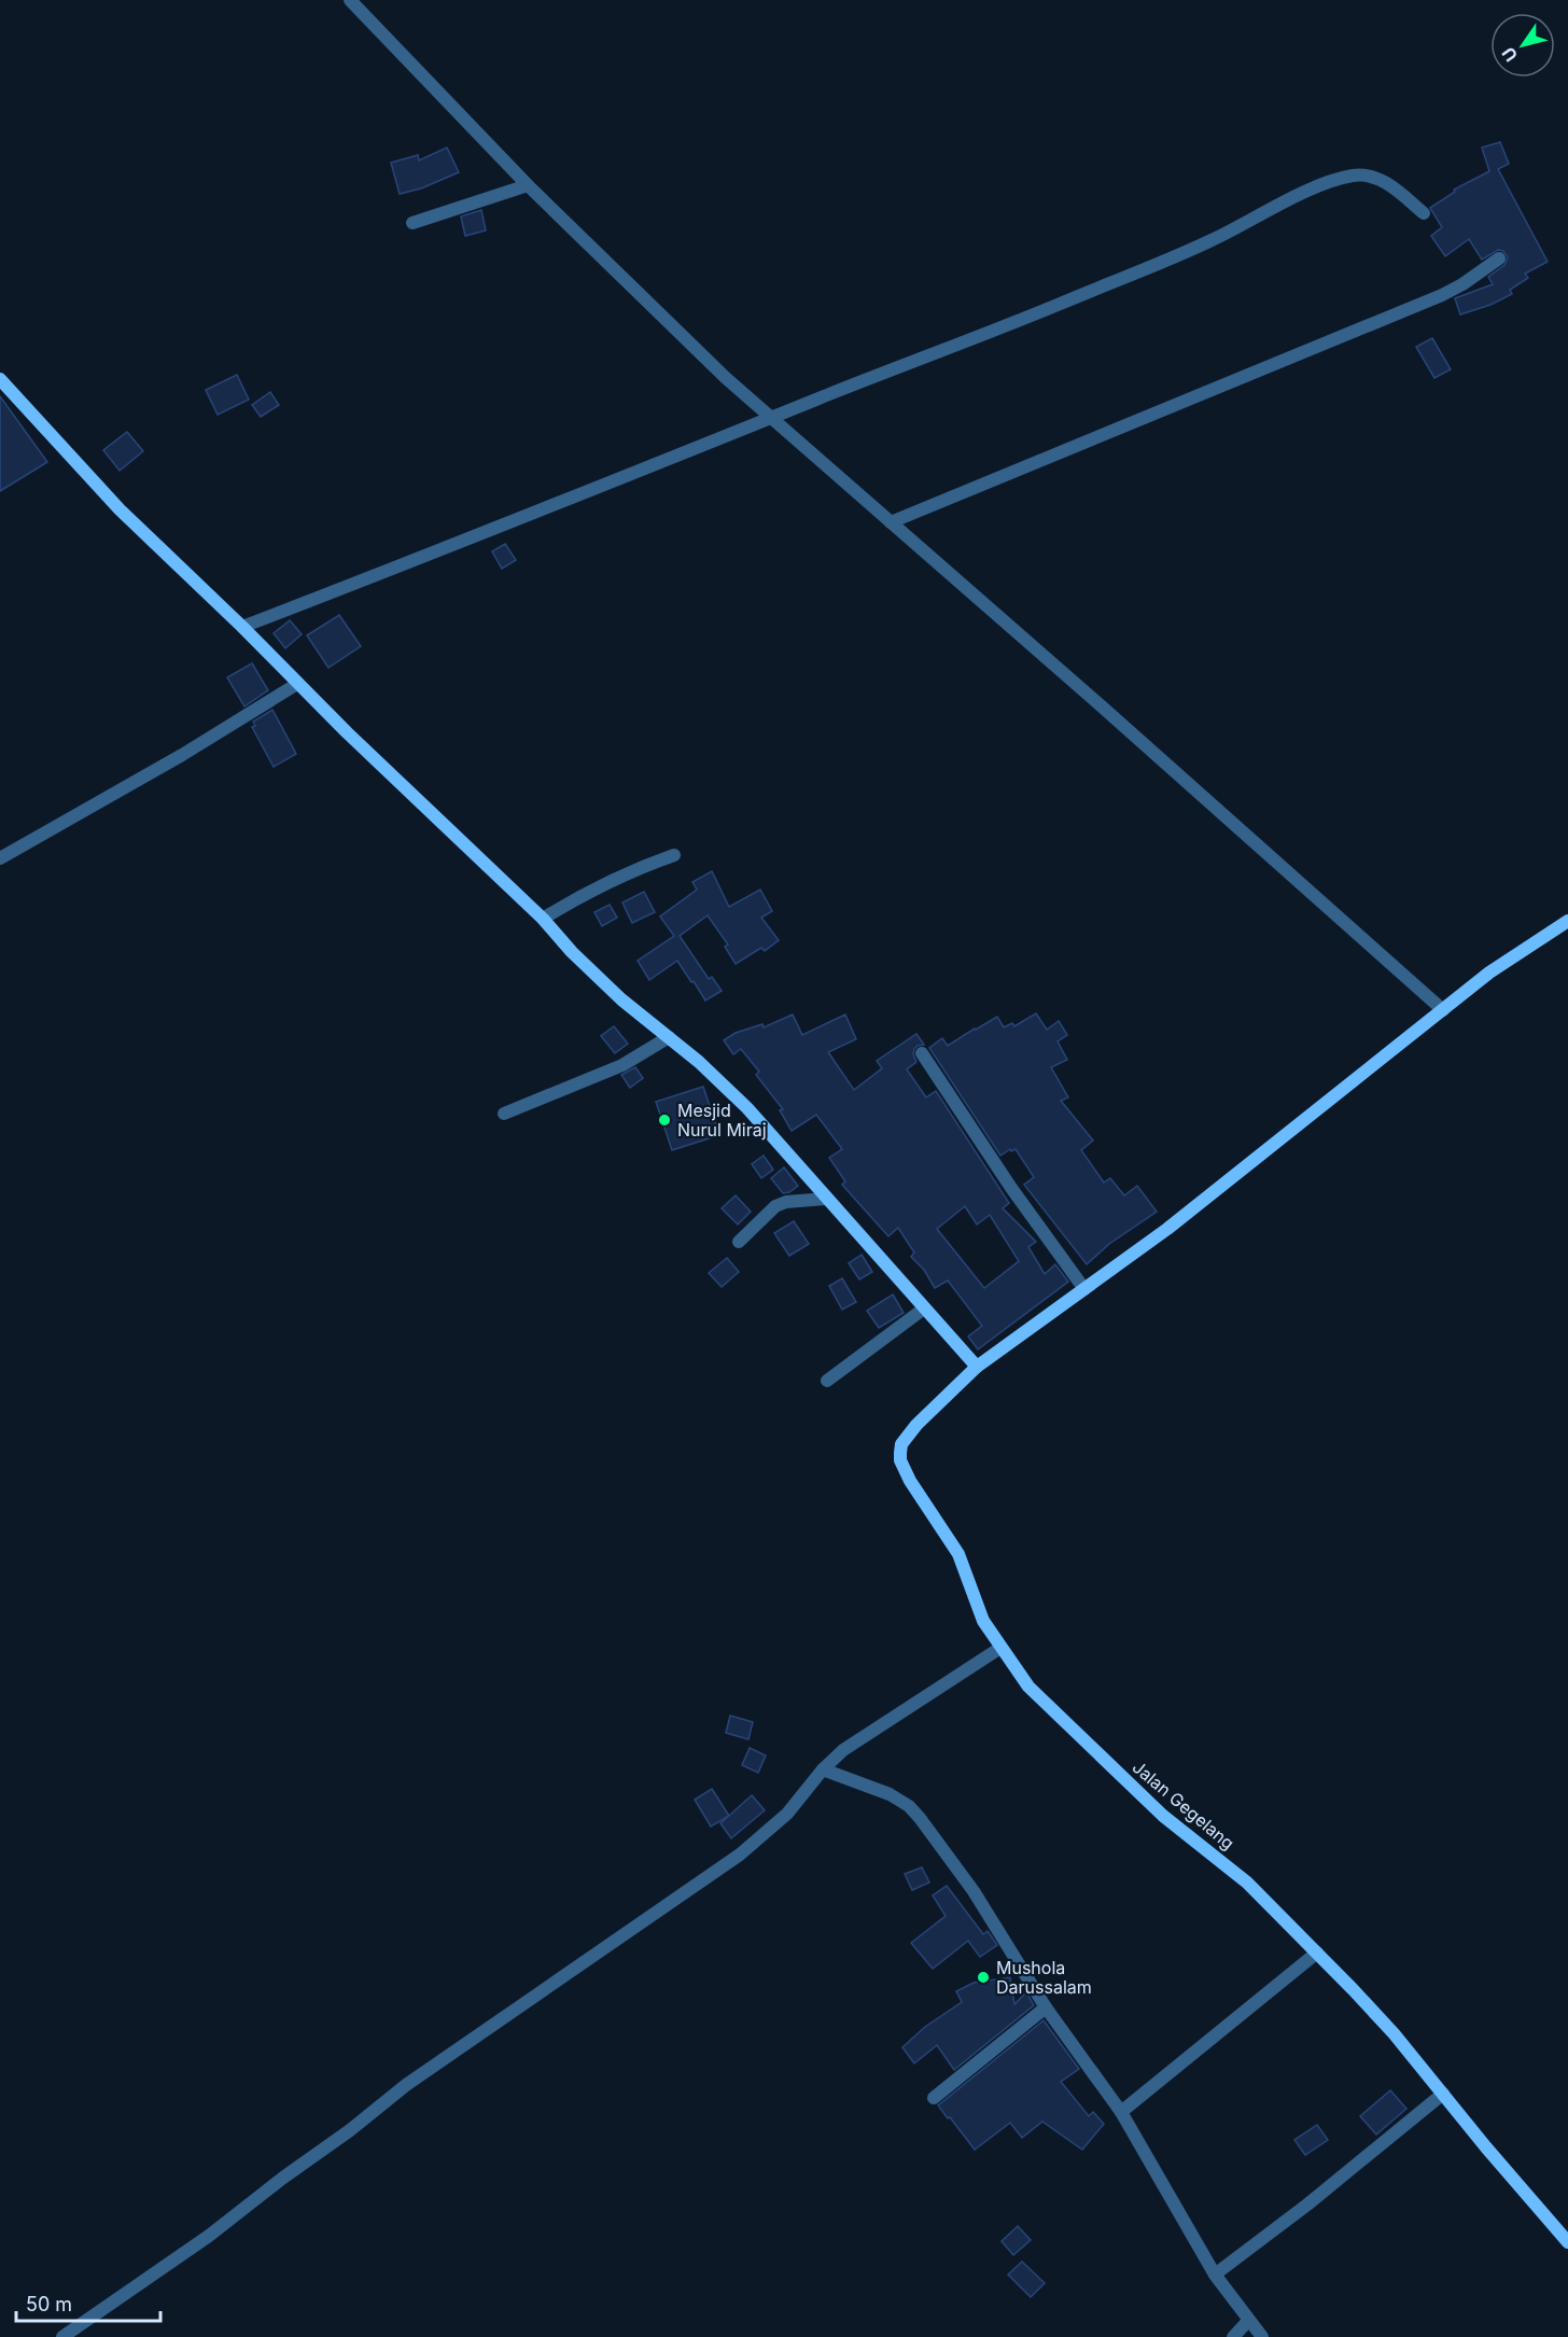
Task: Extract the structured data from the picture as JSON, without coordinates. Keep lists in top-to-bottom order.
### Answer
{
  "streets": {
    "street": ["Jalan Gegelang"]
  },
  "places": ["Mesjid Nurul Miraj", "Mushola Darussalam"],
  "scale_bar": "50 m",
  "north": "bottom left"
}
